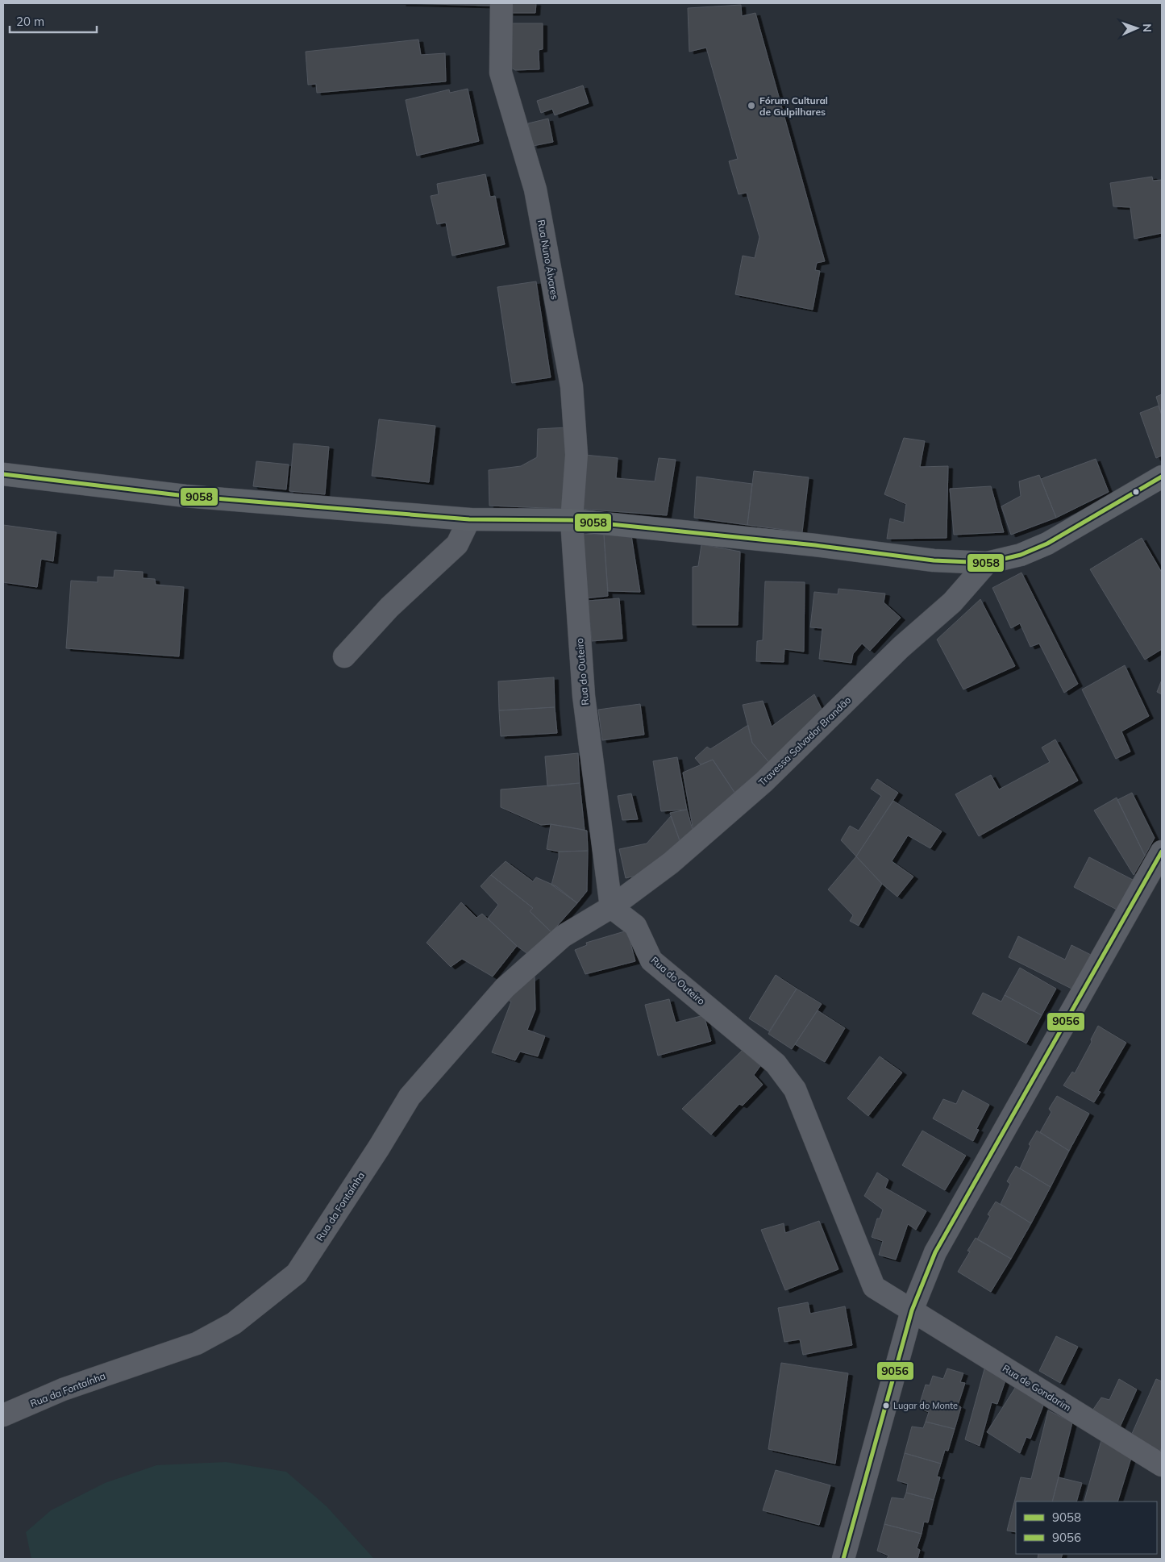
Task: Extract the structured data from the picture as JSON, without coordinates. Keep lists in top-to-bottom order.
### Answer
{
  "streets": {
    "street": [
      "Rua Nuno Álvares",
      "Rua do Outeiro",
      "Travessa Salvador Brandão",
      "Rua da Fontaínha",
      "Rua de Gondarim"
    ]
  },
  "crossings": [
    ["Rua Nuno Álvares", "Rua do Outeiro"],
    ["Rua do Outeiro", "Travessa Salvador Brandão"],
    ["Rua do Outeiro", "Rua da Fontaínha"],
    ["Rua do Outeiro", "Rua de Gondarim"],
    ["Travessa Salvador Brandão", "Rua da Fontaínha"]
  ],
  "places": ["Fórum Cultural de Gulpilhares", "Lugar do Monte"],
  "lines": ["transit line 9058", "transit line 9056"],
  "legend": ["9058", "9056"],
  "scale_bar": "20 m",
  "north": "right"
}
